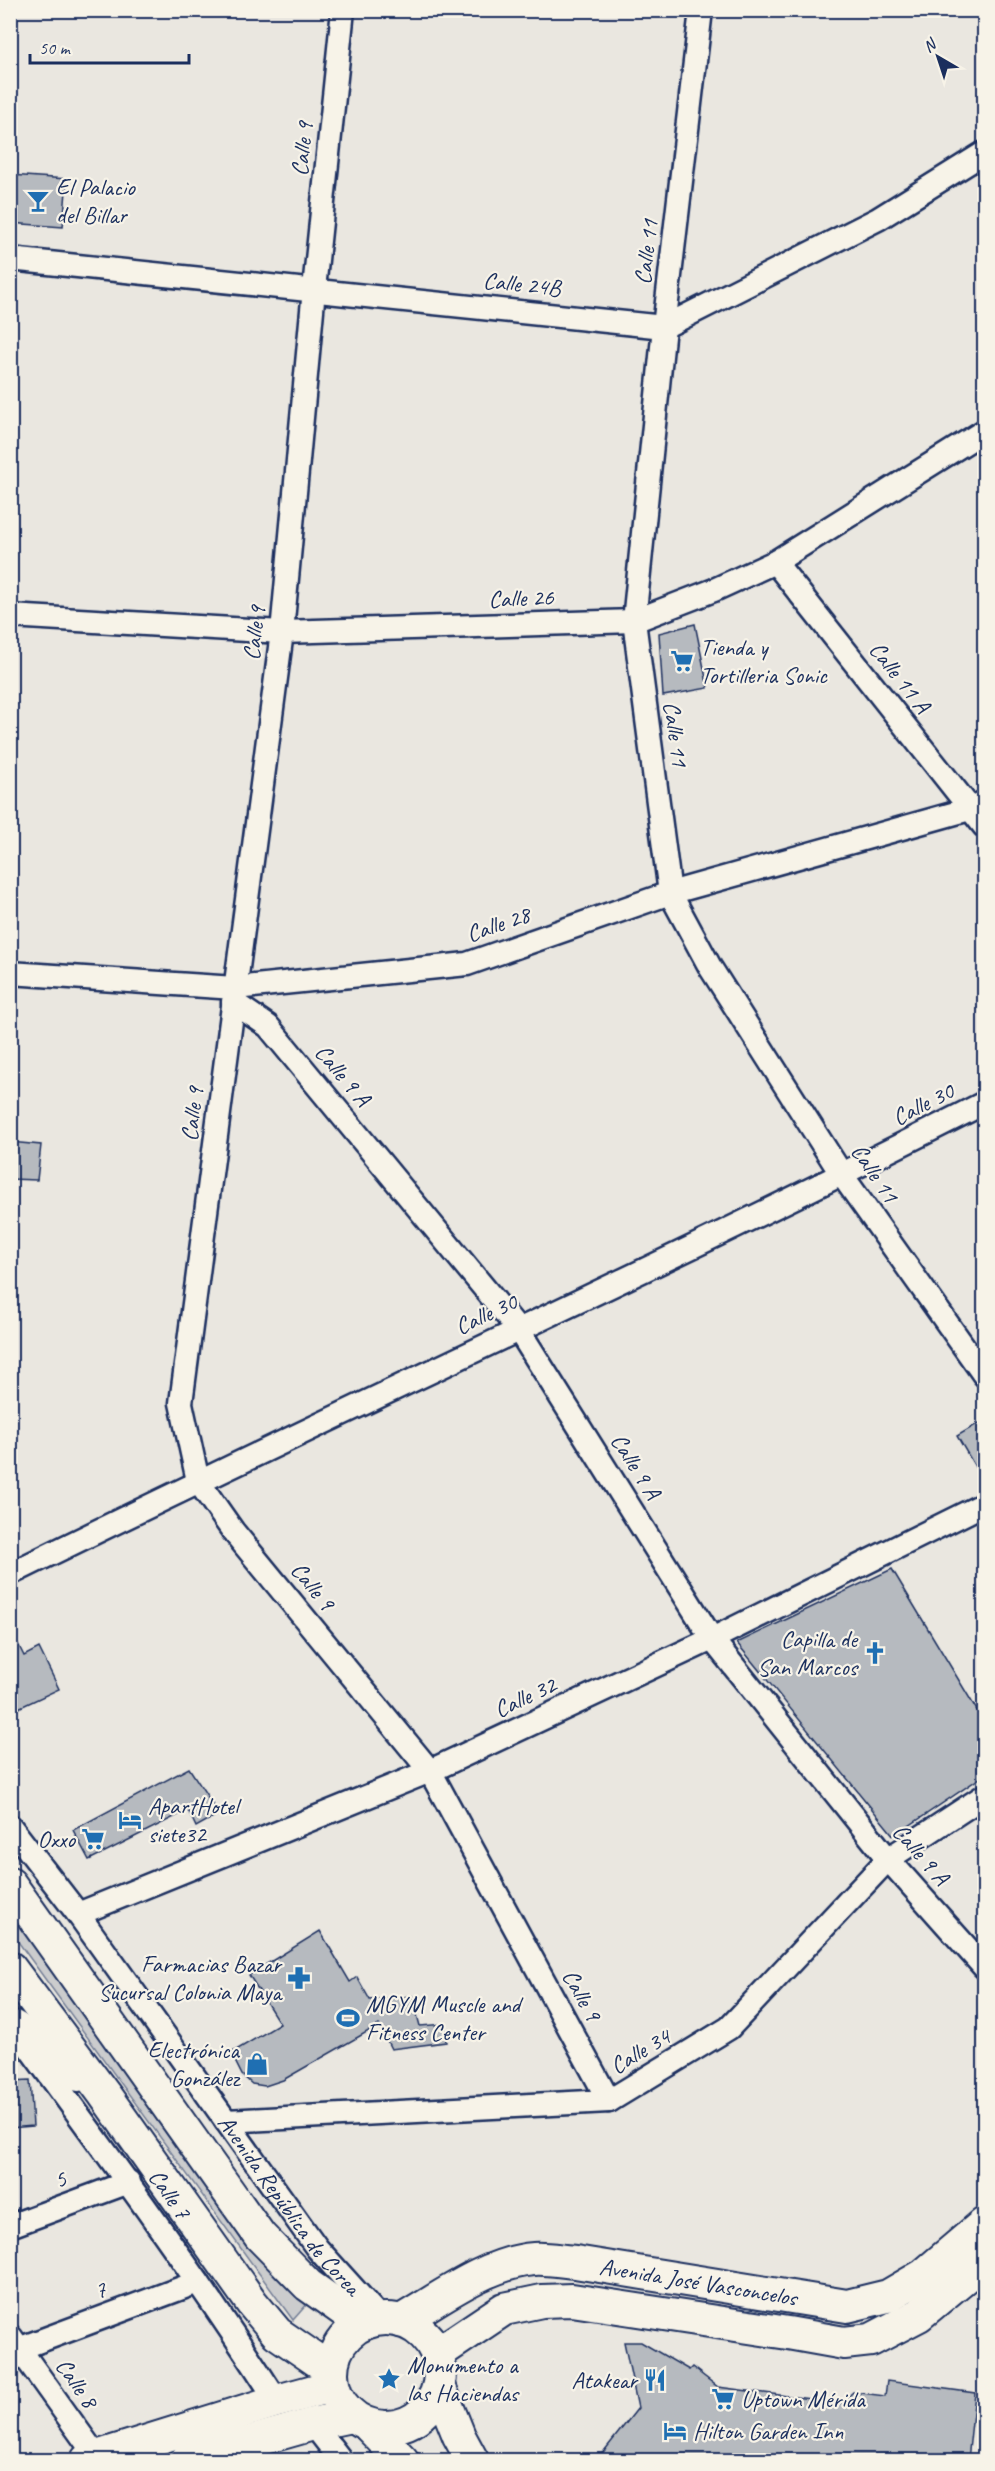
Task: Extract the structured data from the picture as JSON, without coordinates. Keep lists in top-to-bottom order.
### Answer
{
  "streets": {
    "main road": ["Avenida República de Corea", "Avenida José Vasconcelos"],
    "street": [
      "Calle 9",
      "Calle 11",
      "Calle 24B",
      "Calle 26",
      "Calle 11 A",
      "Calle 28",
      "Calle 9 A",
      "Calle 30",
      "Calle 32",
      "Calle 34",
      "5",
      "Calle 7",
      "7",
      "Calle 8"
    ]
  },
  "crossings": [
    ["Calle 9", "Calle 24B"],
    ["Calle 9", "Calle 26"],
    ["Calle 9", "Calle 28"],
    ["Calle 9", "Calle 9 A"],
    ["Calle 9", "Calle 30"],
    ["Calle 9", "Calle 32"],
    ["Calle 9", "Calle 34"],
    ["Calle 11", "Calle 24B"],
    ["Calle 11", "Calle 26"],
    ["Calle 11", "Calle 28"],
    ["Calle 11", "Calle 30"],
    ["Calle 26", "Calle 11 A"],
    ["Calle 11 A", "Calle 28"],
    ["Calle 28", "Calle 9 A"],
    ["Calle 9 A", "Calle 30"],
    ["Calle 9 A", "Calle 32"],
    ["Calle 9 A", "Calle 34"],
    ["Calle 32", "Avenida República de Corea"],
    ["Calle 34", "Avenida República de Corea"],
    ["5", "Calle 7"],
    ["Calle 7", "7"],
    ["Avenida República de Corea", "Avenida José Vasconcelos"],
    ["7", "Calle 8"]
  ],
  "places": {
    "bar": ["El Palacio del Billar"],
    "supermarket": ["Tienda y Tortilleria Sonic", "Oxxo", "Uptown Mérida"],
    "church": ["Capilla de San Marcos"],
    "hotel": ["ApartHotel siete32", "Hilton Garden Inn"],
    "pharmacy": ["Farmacias Bazar Sucursal Colonia Maya"],
    "sports": ["MGYM Muscle and Fitness Center"],
    "shop": ["Electrónica González"],
    "place": ["Monumento a las Haciendas"],
    "restaurant": ["Atakear"]
  },
  "scale_bar": "50 m",
  "north": "top left"
}
